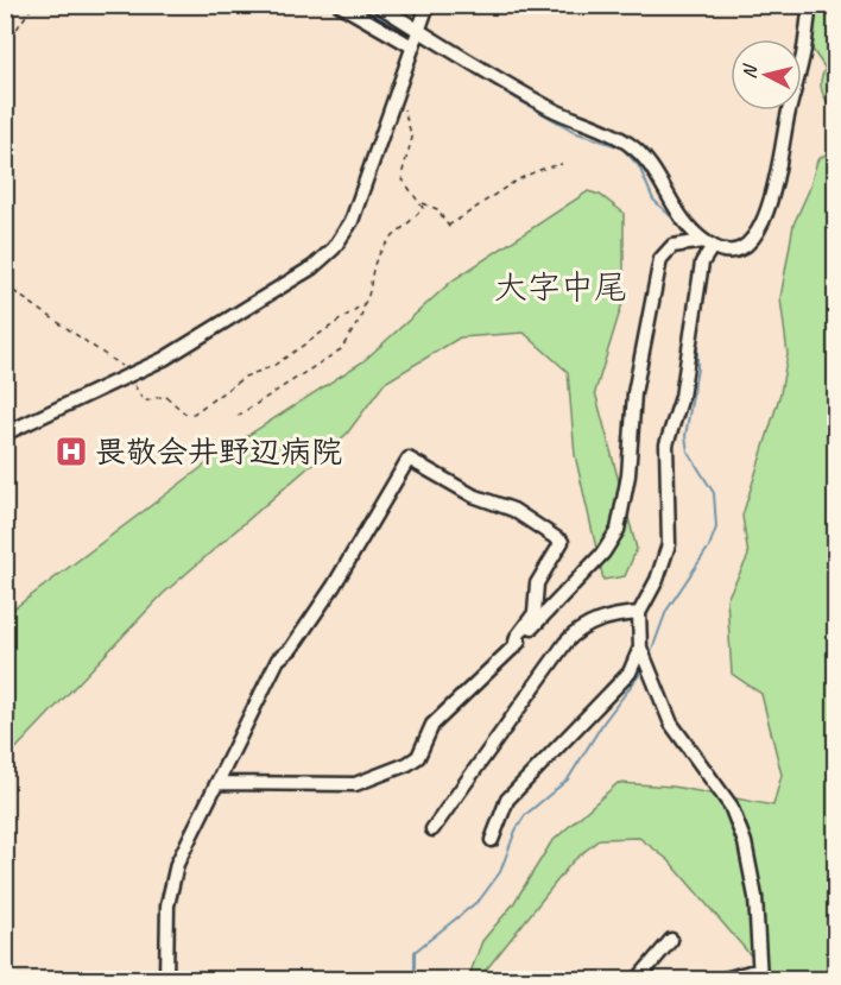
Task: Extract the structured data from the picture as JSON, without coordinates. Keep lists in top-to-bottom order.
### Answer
{
  "districts": ["大字中尾"],
  "places": {
    "hospital": ["畏敬会井野辺病院"]
  },
  "north": "left"
}
